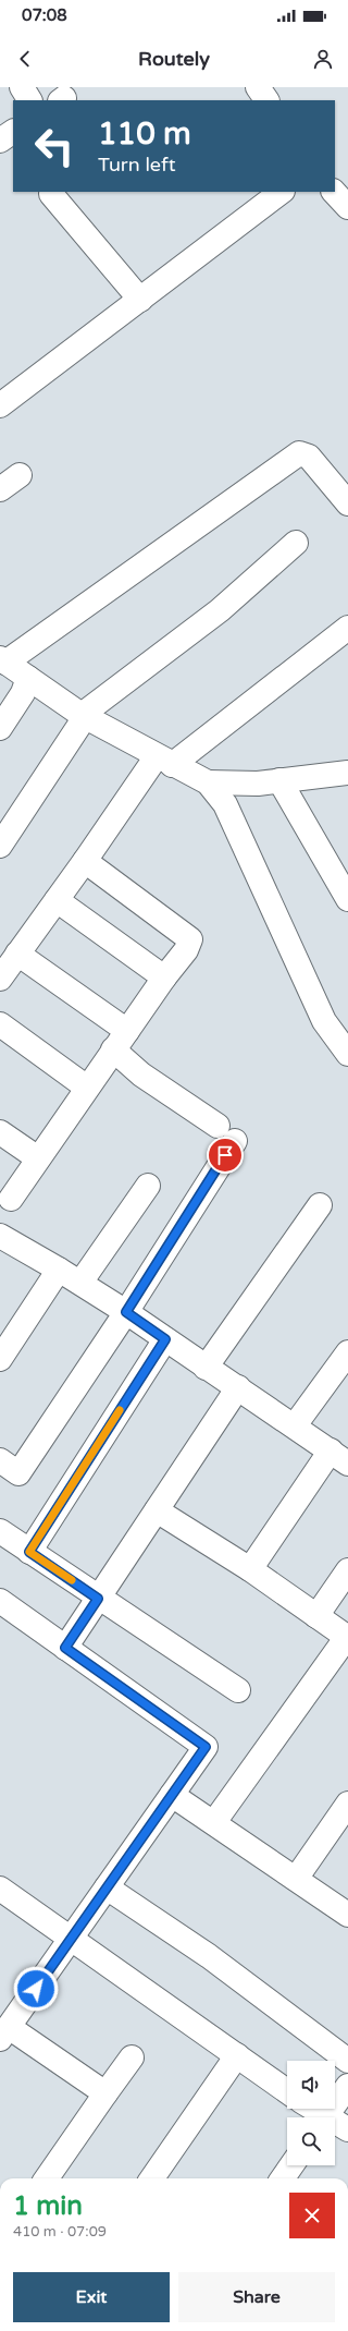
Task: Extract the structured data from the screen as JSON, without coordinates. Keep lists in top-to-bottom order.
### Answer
{
  "page": {
    "status": "07:08",
    "header": "Routely",
    "turn": ["110 m", "Turn left"],
    "heading": ["1 min", "410 m · 07:09"],
    "buttons": ["Exit", "Share"]
  }
}
